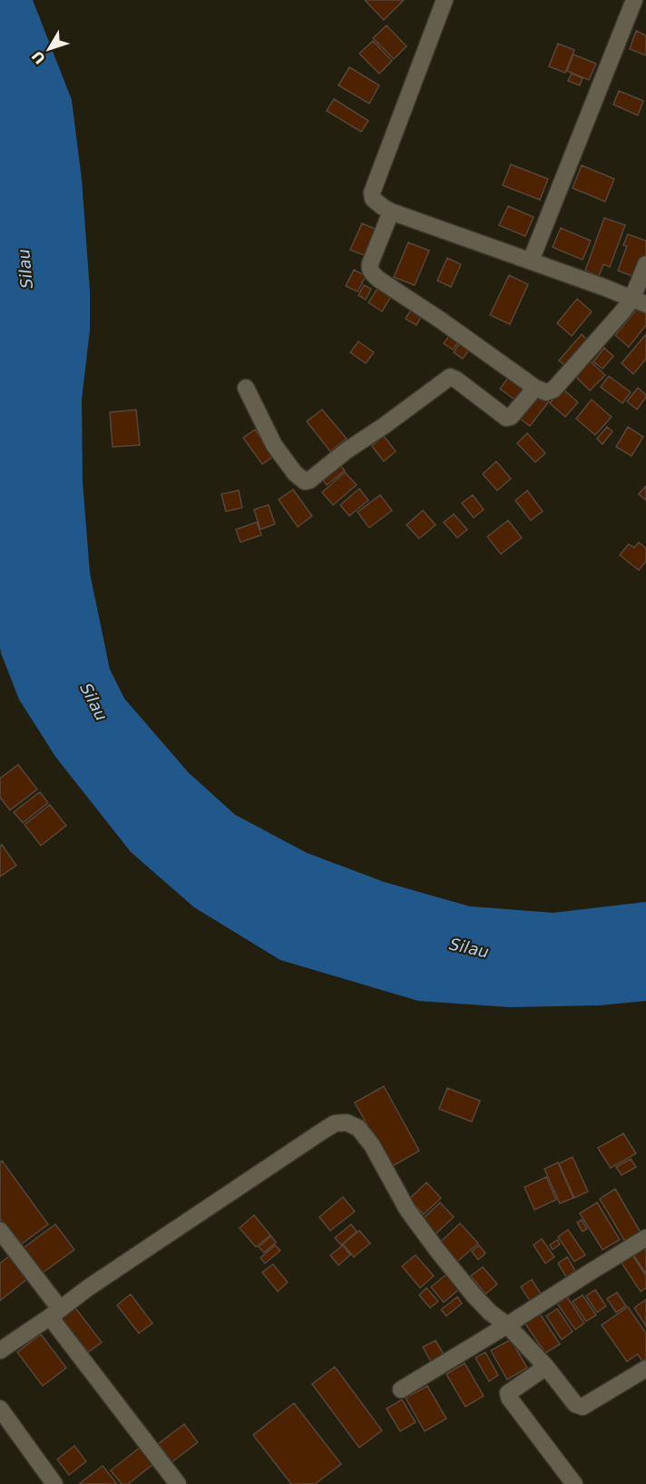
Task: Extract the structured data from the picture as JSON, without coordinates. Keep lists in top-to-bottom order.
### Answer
{
  "water": ["Silau"],
  "north": "bottom left"
}
